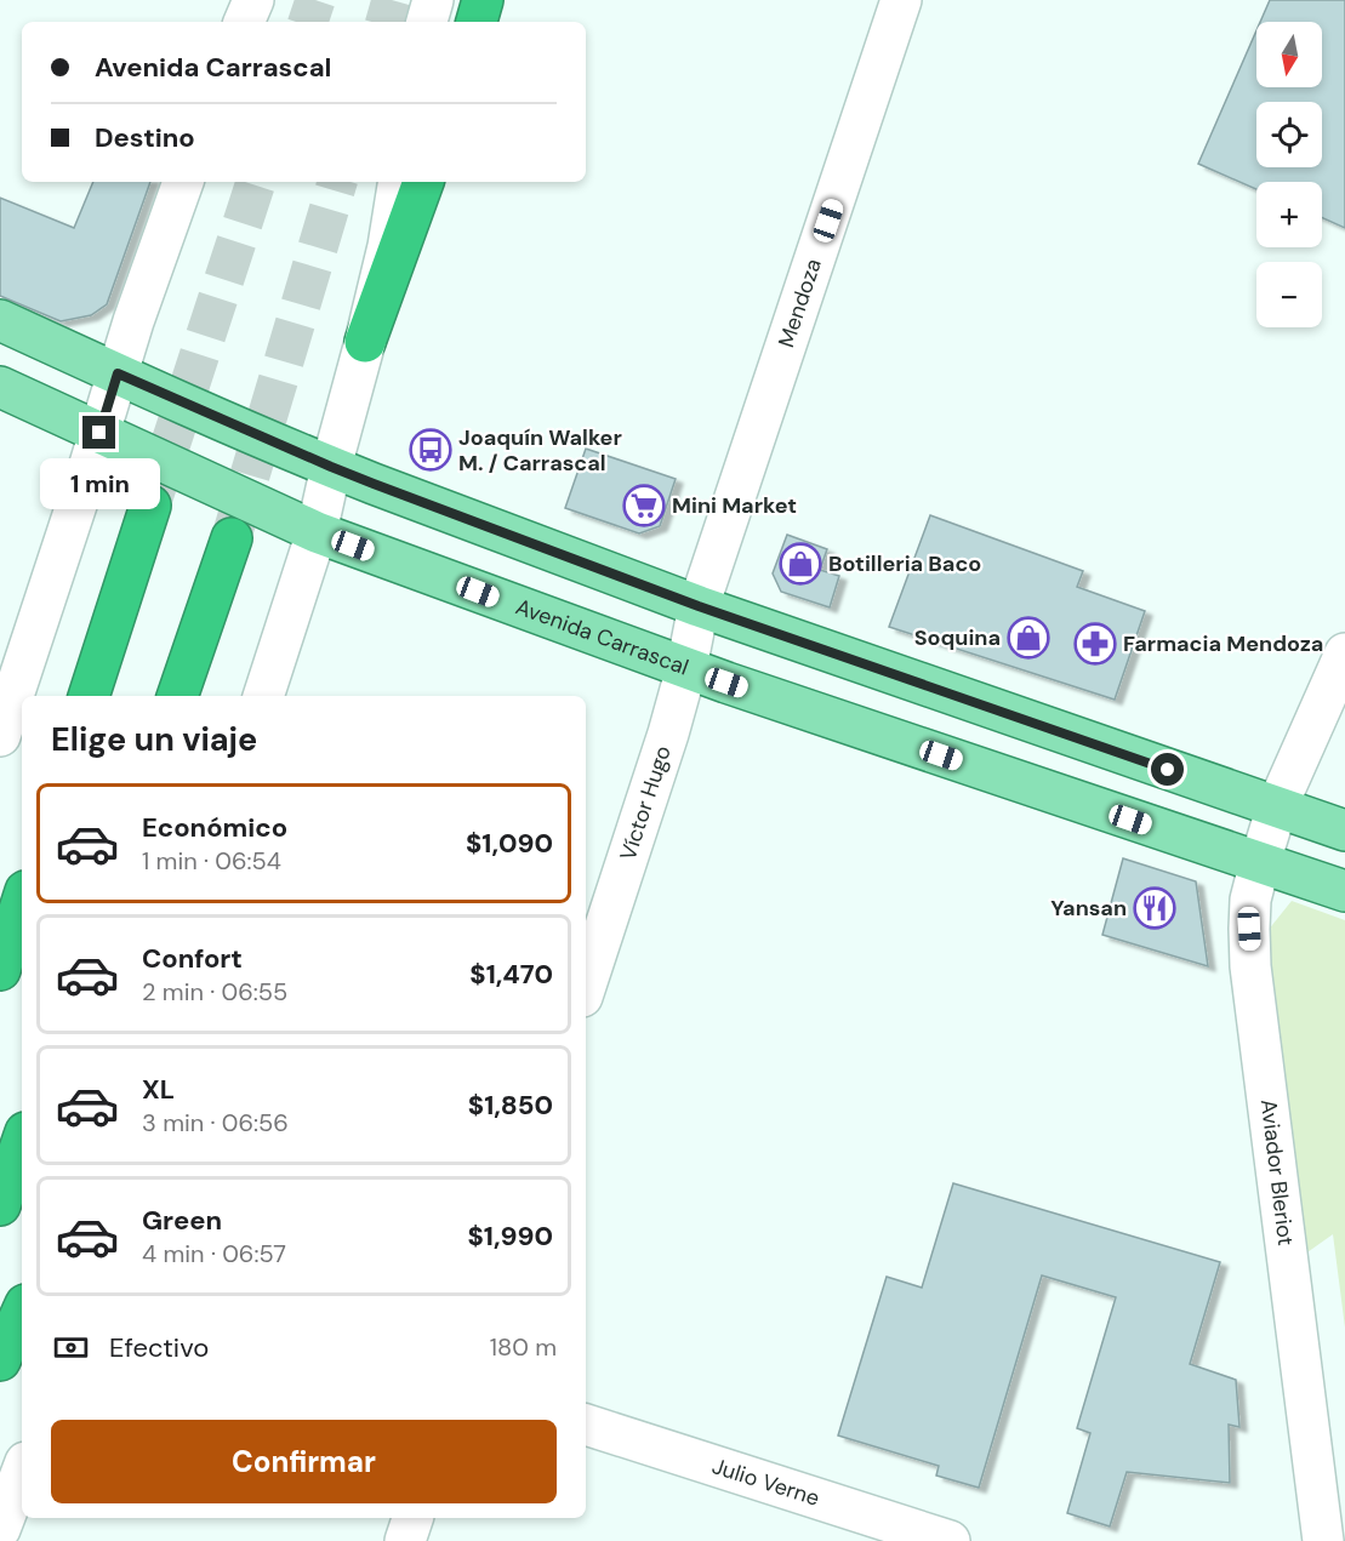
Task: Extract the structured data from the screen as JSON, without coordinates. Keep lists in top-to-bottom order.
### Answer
{
  "streets": {
    "main road": ["Avenida Carrascal"],
    "street": [
      "Mendoza",
      "Víctor Hugo",
      "Aviador Bleriot",
      "Julio Verne"
    ]
  },
  "crossings": [
    ["Mendoza", "Víctor Hugo"],
    ["Avenida Carrascal", "Víctor Hugo"],
    ["Avenida Carrascal", "Aviador Bleriot"]
  ],
  "places": {
    "bus stop": ["Joaquín Walker M. / Carrascal"],
    "supermarket": ["Mini Market"],
    "shop": ["Botilleria Baco", "Soquina"],
    "pharmacy": ["Farmacia Mendoza"],
    "restaurant": ["Yansan"]
  },
  "north": "bottom",
  "page": {
    "map_buttons": ["+", "−"],
    "banner": ["Avenida Carrascal", "Destino"],
    "bubble": "1 min",
    "heading": "Elige un viaje",
    "list": [
      {
        "name": "Económico",
        "note": "1 min · 06:54",
        "value": "$1,090"
      },
      {
        "name": "Confort",
        "note": "2 min · 06:55",
        "value": "$1,470"
      },
      {
        "name": "XL",
        "note": "3 min · 06:56",
        "value": "$1,850"
      },
      {
        "name": "Green",
        "note": "4 min · 06:57",
        "value": "$1,990"
      }
    ],
    "pay": ["Efectivo", "180 m"],
    "buttons": "Confirmar"
  }
}
